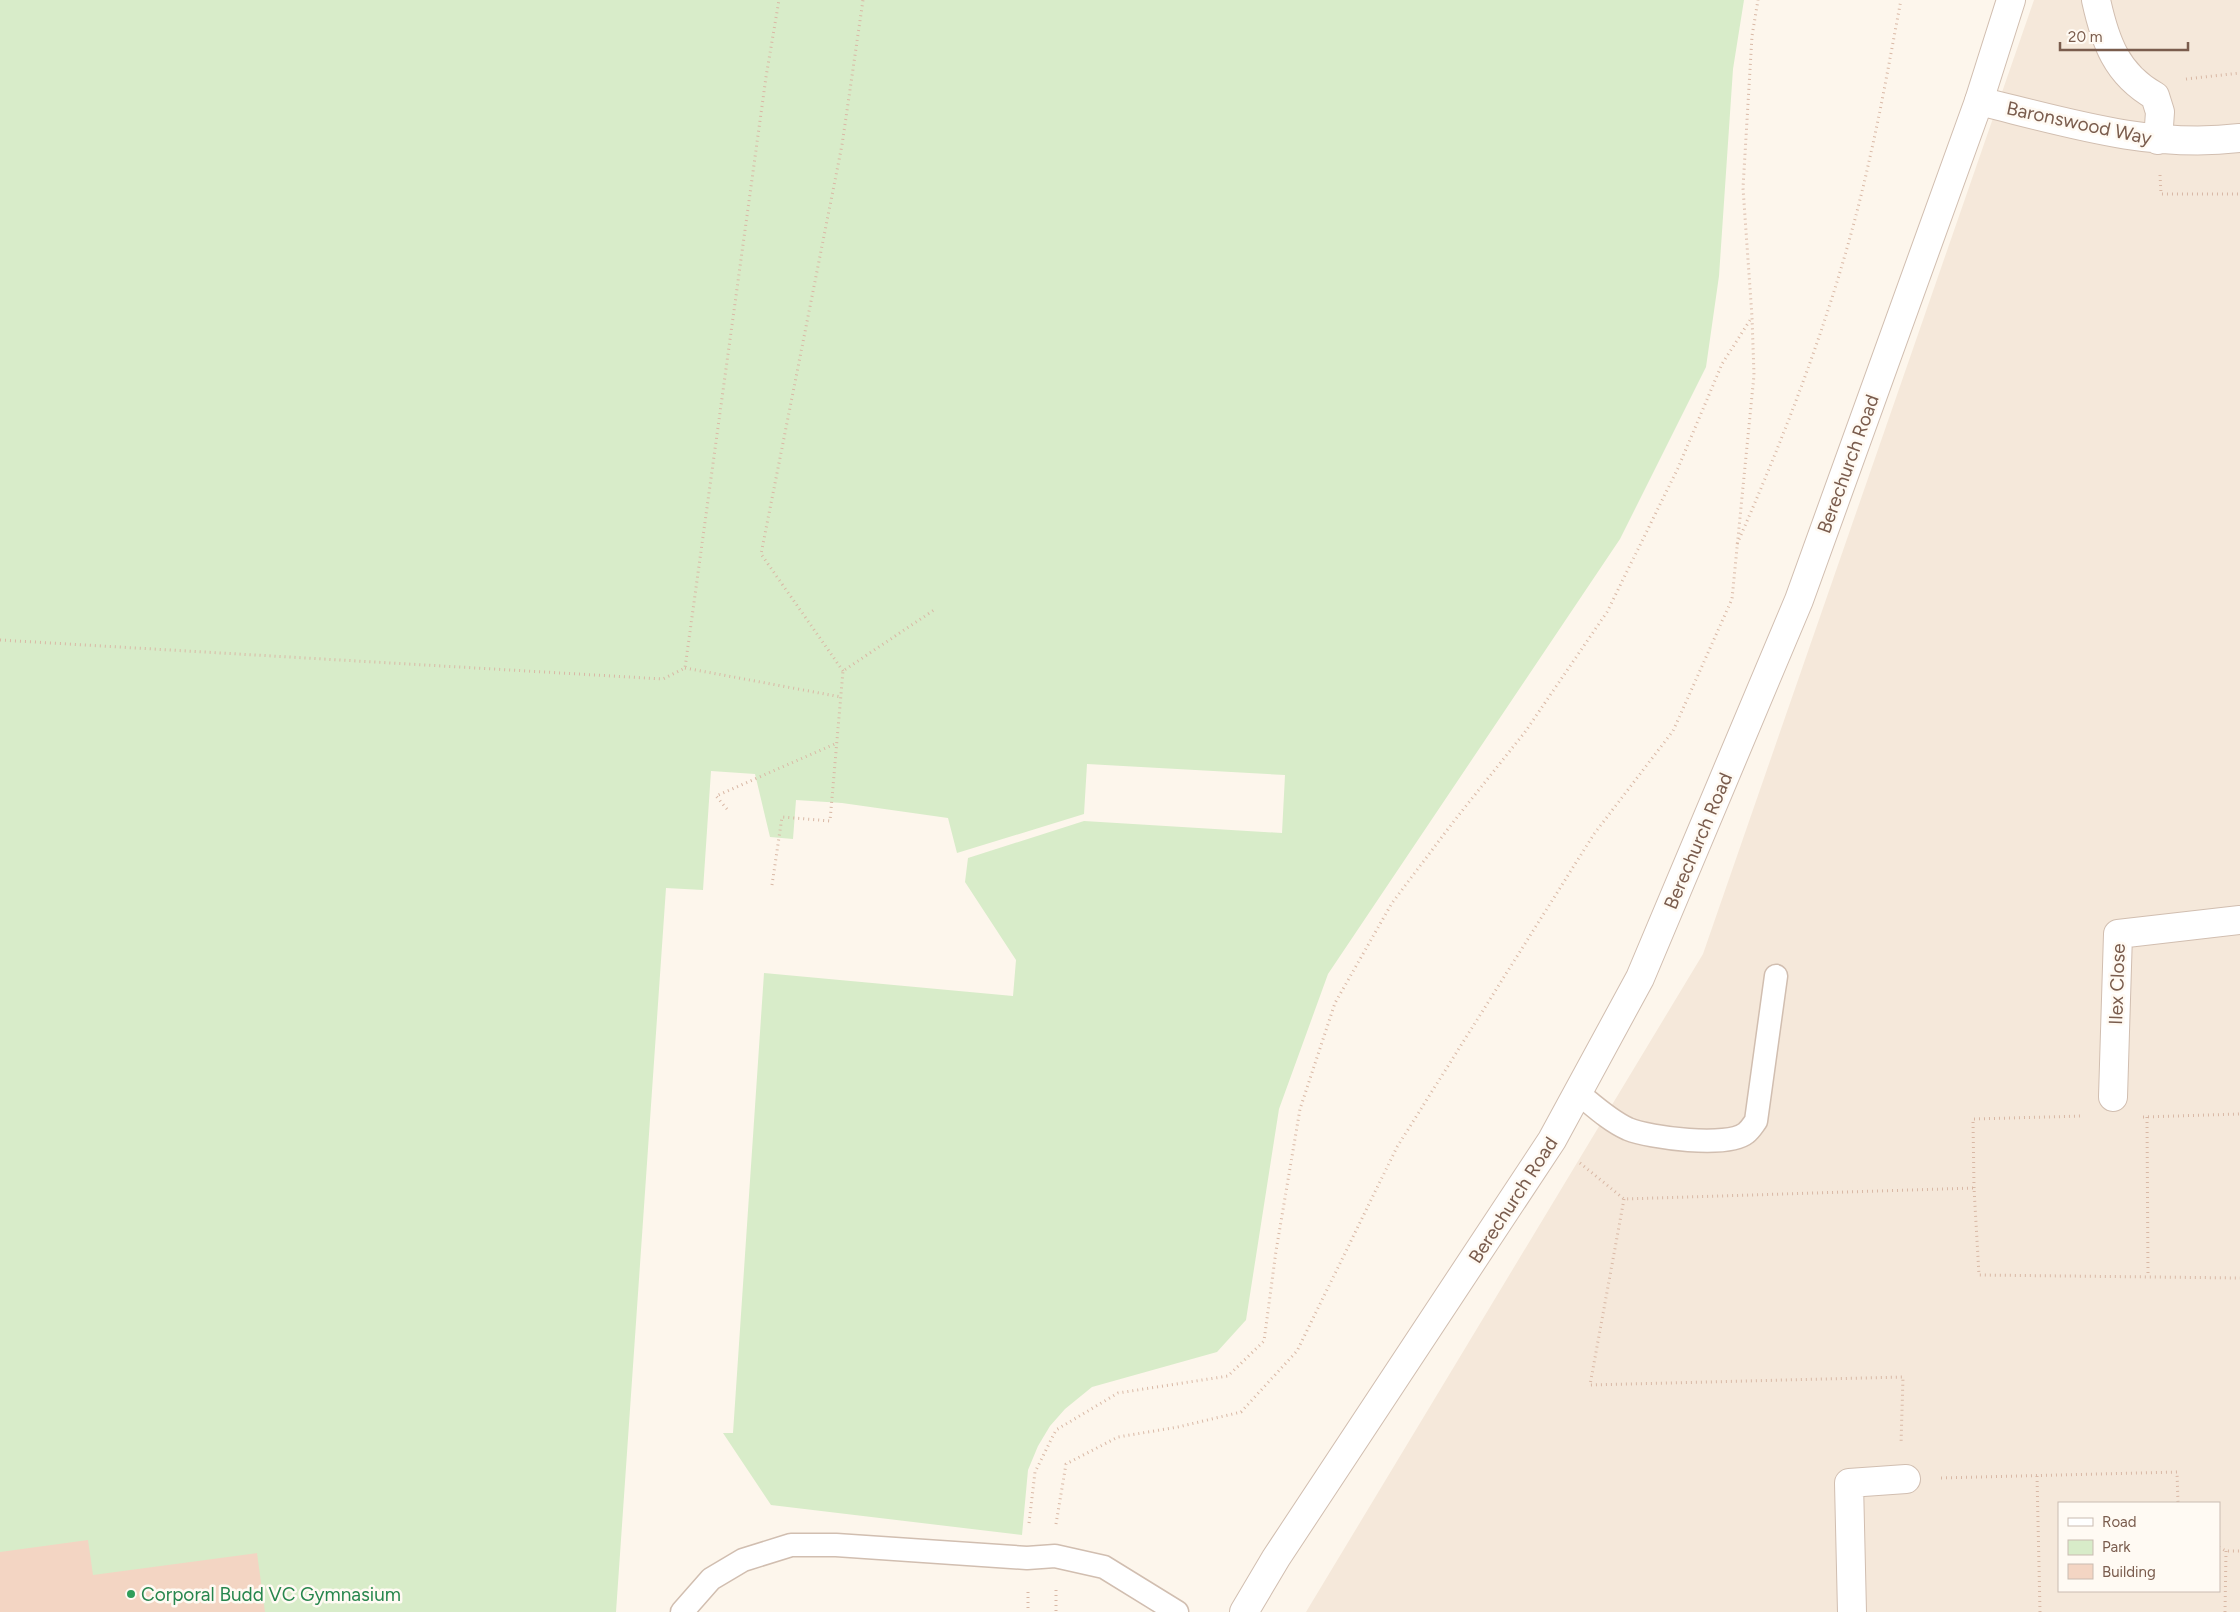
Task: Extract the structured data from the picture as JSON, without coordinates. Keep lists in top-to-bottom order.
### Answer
{
  "streets": {
    "street": ["Baronswood Way", "Berechurch Road", "Ilex Close"]
  },
  "crossings": [
    ["Baronswood Way", "Berechurch Road"]
  ],
  "places": ["Corporal Budd VC Gymnasium"],
  "legend": ["Road", "Park", "Building"],
  "scale_bar": "20 m"
}
